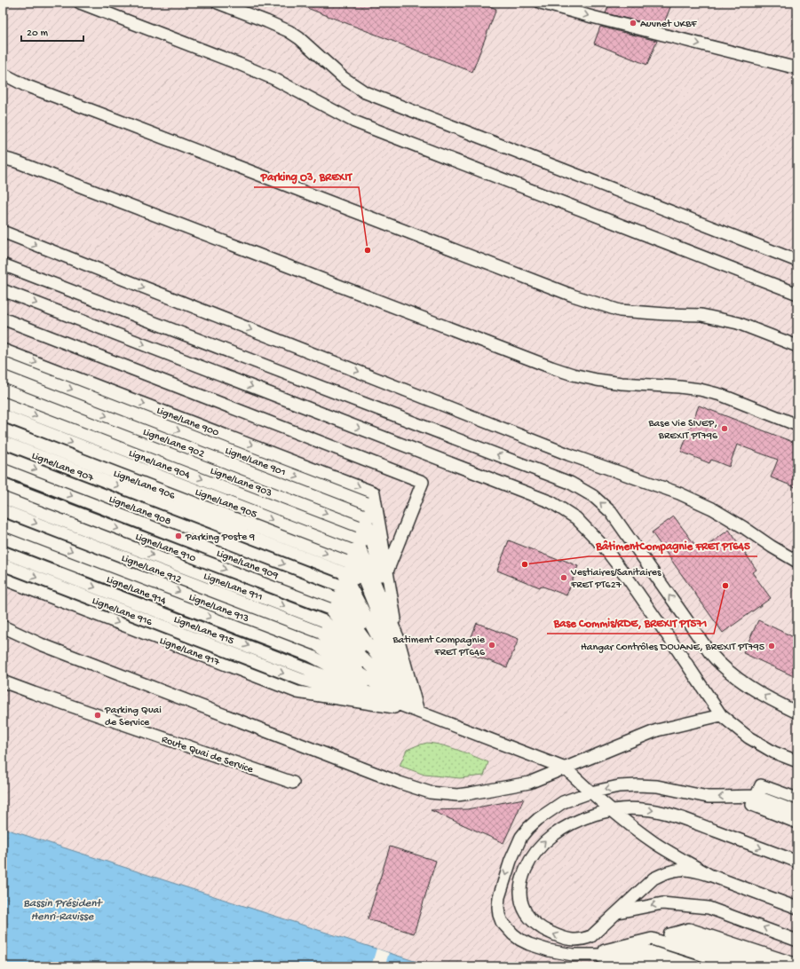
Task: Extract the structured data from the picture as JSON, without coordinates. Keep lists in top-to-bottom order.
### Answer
{
  "streets": {
    "lane": [
      "Ligne/Lane 900",
      "Ligne/Lane 902",
      "Ligne/Lane 901",
      "Ligne/Lane 904",
      "Ligne/Lane 907",
      "Ligne/Lane 903",
      "Ligne/Lane 906",
      "Ligne/Lane 905",
      "Ligne/Lane 908",
      "Ligne/Lane 910",
      "Ligne/Lane 909",
      "Ligne/Lane 912",
      "Ligne/Lane 911",
      "Ligne/Lane 914",
      "Ligne/Lane 913",
      "Ligne/Lane 916",
      "Ligne/Lane 915",
      "Ligne/Lane 917",
      "Route Quai de Service"
    ]
  },
  "crossings": [
    ["Ligne/Lane 902", "Ligne/Lane 901"],
    ["Ligne/Lane 902", "Ligne/Lane 904"],
    ["Ligne/Lane 902", "Ligne/Lane 903"],
    ["Ligne/Lane 901", "Ligne/Lane 904"],
    ["Ligne/Lane 901", "Ligne/Lane 903"],
    ["Ligne/Lane 904", "Ligne/Lane 903"],
    ["Ligne/Lane 907", "Ligne/Lane 906"],
    ["Ligne/Lane 907", "Ligne/Lane 905"],
    ["Ligne/Lane 907", "Ligne/Lane 908"],
    ["Ligne/Lane 907", "Ligne/Lane 910"],
    ["Ligne/Lane 907", "Ligne/Lane 909"],
    ["Ligne/Lane 907", "Ligne/Lane 912"],
    ["Ligne/Lane 907", "Ligne/Lane 911"],
    ["Ligne/Lane 907", "Ligne/Lane 914"],
    ["Ligne/Lane 907", "Ligne/Lane 913"],
    ["Ligne/Lane 907", "Ligne/Lane 916"],
    ["Ligne/Lane 907", "Ligne/Lane 915"],
    ["Ligne/Lane 907", "Ligne/Lane 917"],
    ["Ligne/Lane 906", "Ligne/Lane 905"],
    ["Ligne/Lane 906", "Ligne/Lane 908"],
    ["Ligne/Lane 906", "Ligne/Lane 910"],
    ["Ligne/Lane 906", "Ligne/Lane 909"],
    ["Ligne/Lane 906", "Ligne/Lane 912"],
    ["Ligne/Lane 906", "Ligne/Lane 911"],
    ["Ligne/Lane 906", "Ligne/Lane 914"],
    ["Ligne/Lane 906", "Ligne/Lane 913"],
    ["Ligne/Lane 906", "Ligne/Lane 916"],
    ["Ligne/Lane 906", "Ligne/Lane 915"],
    ["Ligne/Lane 906", "Ligne/Lane 917"],
    ["Ligne/Lane 905", "Ligne/Lane 908"],
    ["Ligne/Lane 905", "Ligne/Lane 910"],
    ["Ligne/Lane 905", "Ligne/Lane 909"],
    ["Ligne/Lane 905", "Ligne/Lane 912"],
    ["Ligne/Lane 905", "Ligne/Lane 911"],
    ["Ligne/Lane 905", "Ligne/Lane 914"],
    ["Ligne/Lane 905", "Ligne/Lane 913"],
    ["Ligne/Lane 905", "Ligne/Lane 916"],
    ["Ligne/Lane 905", "Ligne/Lane 915"],
    ["Ligne/Lane 905", "Ligne/Lane 917"],
    ["Ligne/Lane 908", "Ligne/Lane 910"],
    ["Ligne/Lane 908", "Ligne/Lane 909"],
    ["Ligne/Lane 908", "Ligne/Lane 912"],
    ["Ligne/Lane 908", "Ligne/Lane 911"],
    ["Ligne/Lane 908", "Ligne/Lane 914"],
    ["Ligne/Lane 908", "Ligne/Lane 913"],
    ["Ligne/Lane 908", "Ligne/Lane 916"],
    ["Ligne/Lane 908", "Ligne/Lane 915"],
    ["Ligne/Lane 908", "Ligne/Lane 917"],
    ["Ligne/Lane 910", "Ligne/Lane 909"],
    ["Ligne/Lane 910", "Ligne/Lane 912"],
    ["Ligne/Lane 910", "Ligne/Lane 911"],
    ["Ligne/Lane 910", "Ligne/Lane 914"],
    ["Ligne/Lane 910", "Ligne/Lane 913"],
    ["Ligne/Lane 910", "Ligne/Lane 916"],
    ["Ligne/Lane 910", "Ligne/Lane 915"],
    ["Ligne/Lane 910", "Ligne/Lane 917"],
    ["Ligne/Lane 909", "Ligne/Lane 912"],
    ["Ligne/Lane 909", "Ligne/Lane 911"],
    ["Ligne/Lane 909", "Ligne/Lane 914"],
    ["Ligne/Lane 909", "Ligne/Lane 913"],
    ["Ligne/Lane 909", "Ligne/Lane 916"],
    ["Ligne/Lane 909", "Ligne/Lane 915"],
    ["Ligne/Lane 909", "Ligne/Lane 917"],
    ["Ligne/Lane 912", "Ligne/Lane 911"],
    ["Ligne/Lane 912", "Ligne/Lane 914"],
    ["Ligne/Lane 912", "Ligne/Lane 913"],
    ["Ligne/Lane 912", "Ligne/Lane 916"],
    ["Ligne/Lane 912", "Ligne/Lane 915"],
    ["Ligne/Lane 912", "Ligne/Lane 917"],
    ["Ligne/Lane 911", "Ligne/Lane 914"],
    ["Ligne/Lane 911", "Ligne/Lane 913"],
    ["Ligne/Lane 911", "Ligne/Lane 916"],
    ["Ligne/Lane 911", "Ligne/Lane 915"],
    ["Ligne/Lane 911", "Ligne/Lane 917"],
    ["Ligne/Lane 914", "Ligne/Lane 913"],
    ["Ligne/Lane 914", "Ligne/Lane 916"],
    ["Ligne/Lane 914", "Ligne/Lane 915"],
    ["Ligne/Lane 914", "Ligne/Lane 917"],
    ["Ligne/Lane 913", "Ligne/Lane 916"],
    ["Ligne/Lane 913", "Ligne/Lane 915"],
    ["Ligne/Lane 913", "Ligne/Lane 917"],
    ["Ligne/Lane 916", "Ligne/Lane 915"],
    ["Ligne/Lane 916", "Ligne/Lane 917"],
    ["Ligne/Lane 915", "Ligne/Lane 917"]
  ],
  "one_way": [
    "Ligne/Lane 904",
    "Ligne/Lane 907",
    "Ligne/Lane 906",
    "Ligne/Lane 905",
    "Ligne/Lane 908",
    "Ligne/Lane 910",
    "Ligne/Lane 909",
    "Ligne/Lane 912",
    "Ligne/Lane 911"
  ],
  "water": ["Bassin Président Henri-Ravisse"],
  "places": [
    "Auvnet UKBF",
    "Parking O3, BREXIT",
    "Base Vie SIVEP, BREXIT PT796",
    "Parking Poste 9",
    "BâtimentCompagnie FRET PT645",
    "Vestiaires/Sanitaires FRET PT627",
    "Base Commis/RDE, BREXIT PT571",
    "Batiment Compagnie FRET PT646",
    "Hangar Contrôles DOUANE, BREXIT PT795",
    "Parking Quai de Service"
  ],
  "scale_bar": "20 m"
}
